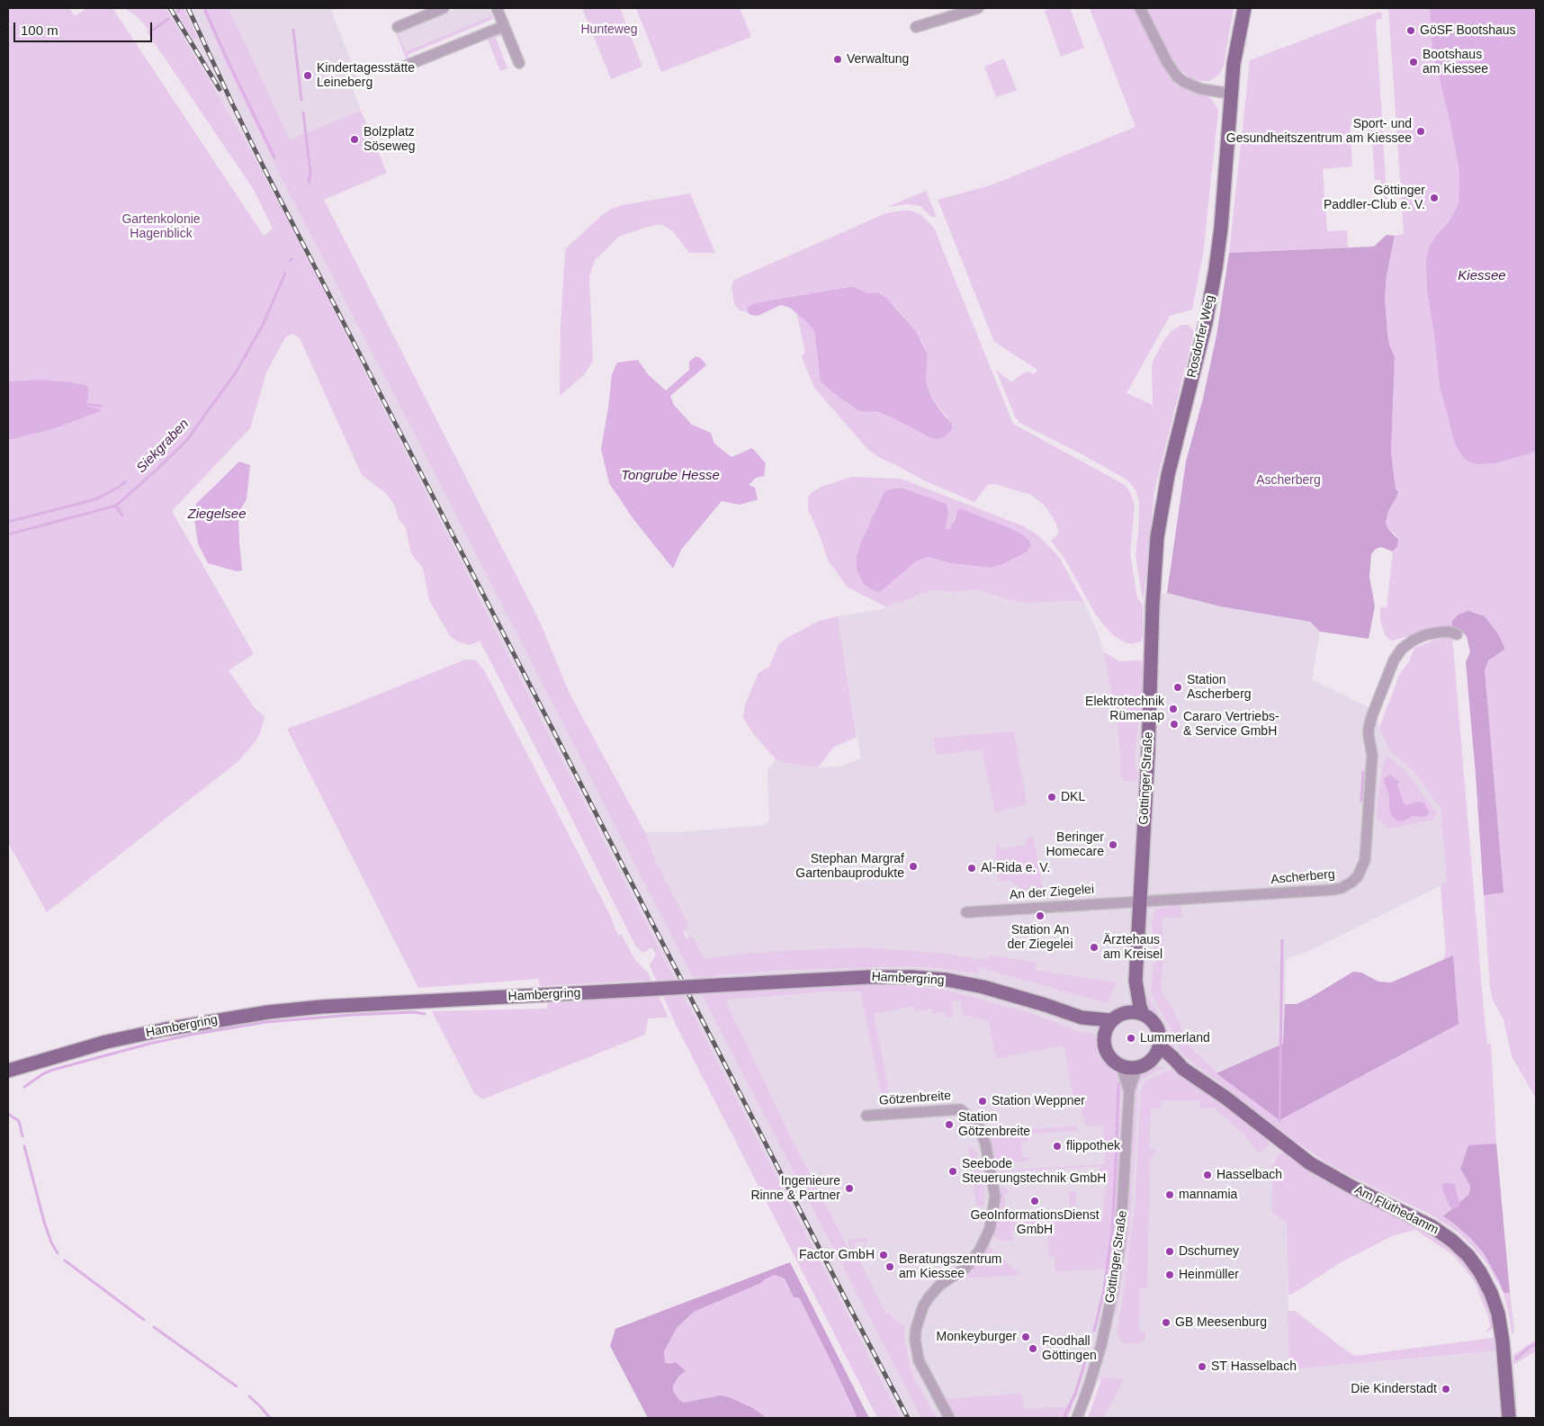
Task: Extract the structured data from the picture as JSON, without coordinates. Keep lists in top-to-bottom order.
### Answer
{
  "streets": {
    "main road": [
      "Rosdorfer Weg",
      "Göttinger Straße",
      "Hambergring",
      "Am Flüthedamm"
    ],
    "street": ["Ascherberg", "An der Ziegelei", "Götzenbreite"]
  },
  "crossings": [
    ["Rosdorfer Weg", "Göttinger Straße"],
    ["Göttinger Straße", "Ascherberg"],
    ["Göttinger Straße", "An der Ziegelei"],
    ["Göttinger Straße", "Hambergring"],
    ["Göttinger Straße", "Am Flüthedamm"],
    ["Ascherberg", "An der Ziegelei"],
    ["Hambergring", "Am Flüthedamm"]
  ],
  "water": [
    "Kiessee",
    "Siekgraben",
    "Tongrube Hesse",
    "Ziegelsee"
  ],
  "parks": ["Hunteweg", "Gartenkolonie Hagenblick", "Ascherberg"],
  "places": [
    "GöSF Bootshaus",
    "Verwaltung",
    "Bootshaus am Kiessee",
    "Kindertagesstätte Leineberg",
    "Sport- und Gesundheitszentrum am Kiessee",
    "Bolzplatz Söseweg",
    "Göttinger Paddler-Club e. V.",
    "Station Ascherberg",
    "Elektrotechnik Rümenap",
    "Cararo Vertriebs- & Service GmbH",
    "DKL",
    "Beringer Homecare",
    "Stephan Margraf Gartenbauprodukte",
    "Al-Rida e. V.",
    "Station An der Ziegelei",
    "Ärztehaus am Kreisel",
    "Lummerland",
    "Station Weppner",
    "Station Götzenbreite",
    "flippothek",
    "Seebode Steuerungstechnik GmbH",
    "Hasselbach",
    "Ingenieure Rinne & Partner",
    "mannamia",
    "GeoInformationsDienst GmbH",
    "Dschurney",
    "Factor GmbH",
    "Beratungszentrum am Kiessee",
    "Heinmüller",
    "GB Meesenburg",
    "Monkeyburger",
    "Foodhall Göttingen",
    "ST Hasselbach",
    "Die Kinderstadt"
  ],
  "scale_bar": "100 m"
}
